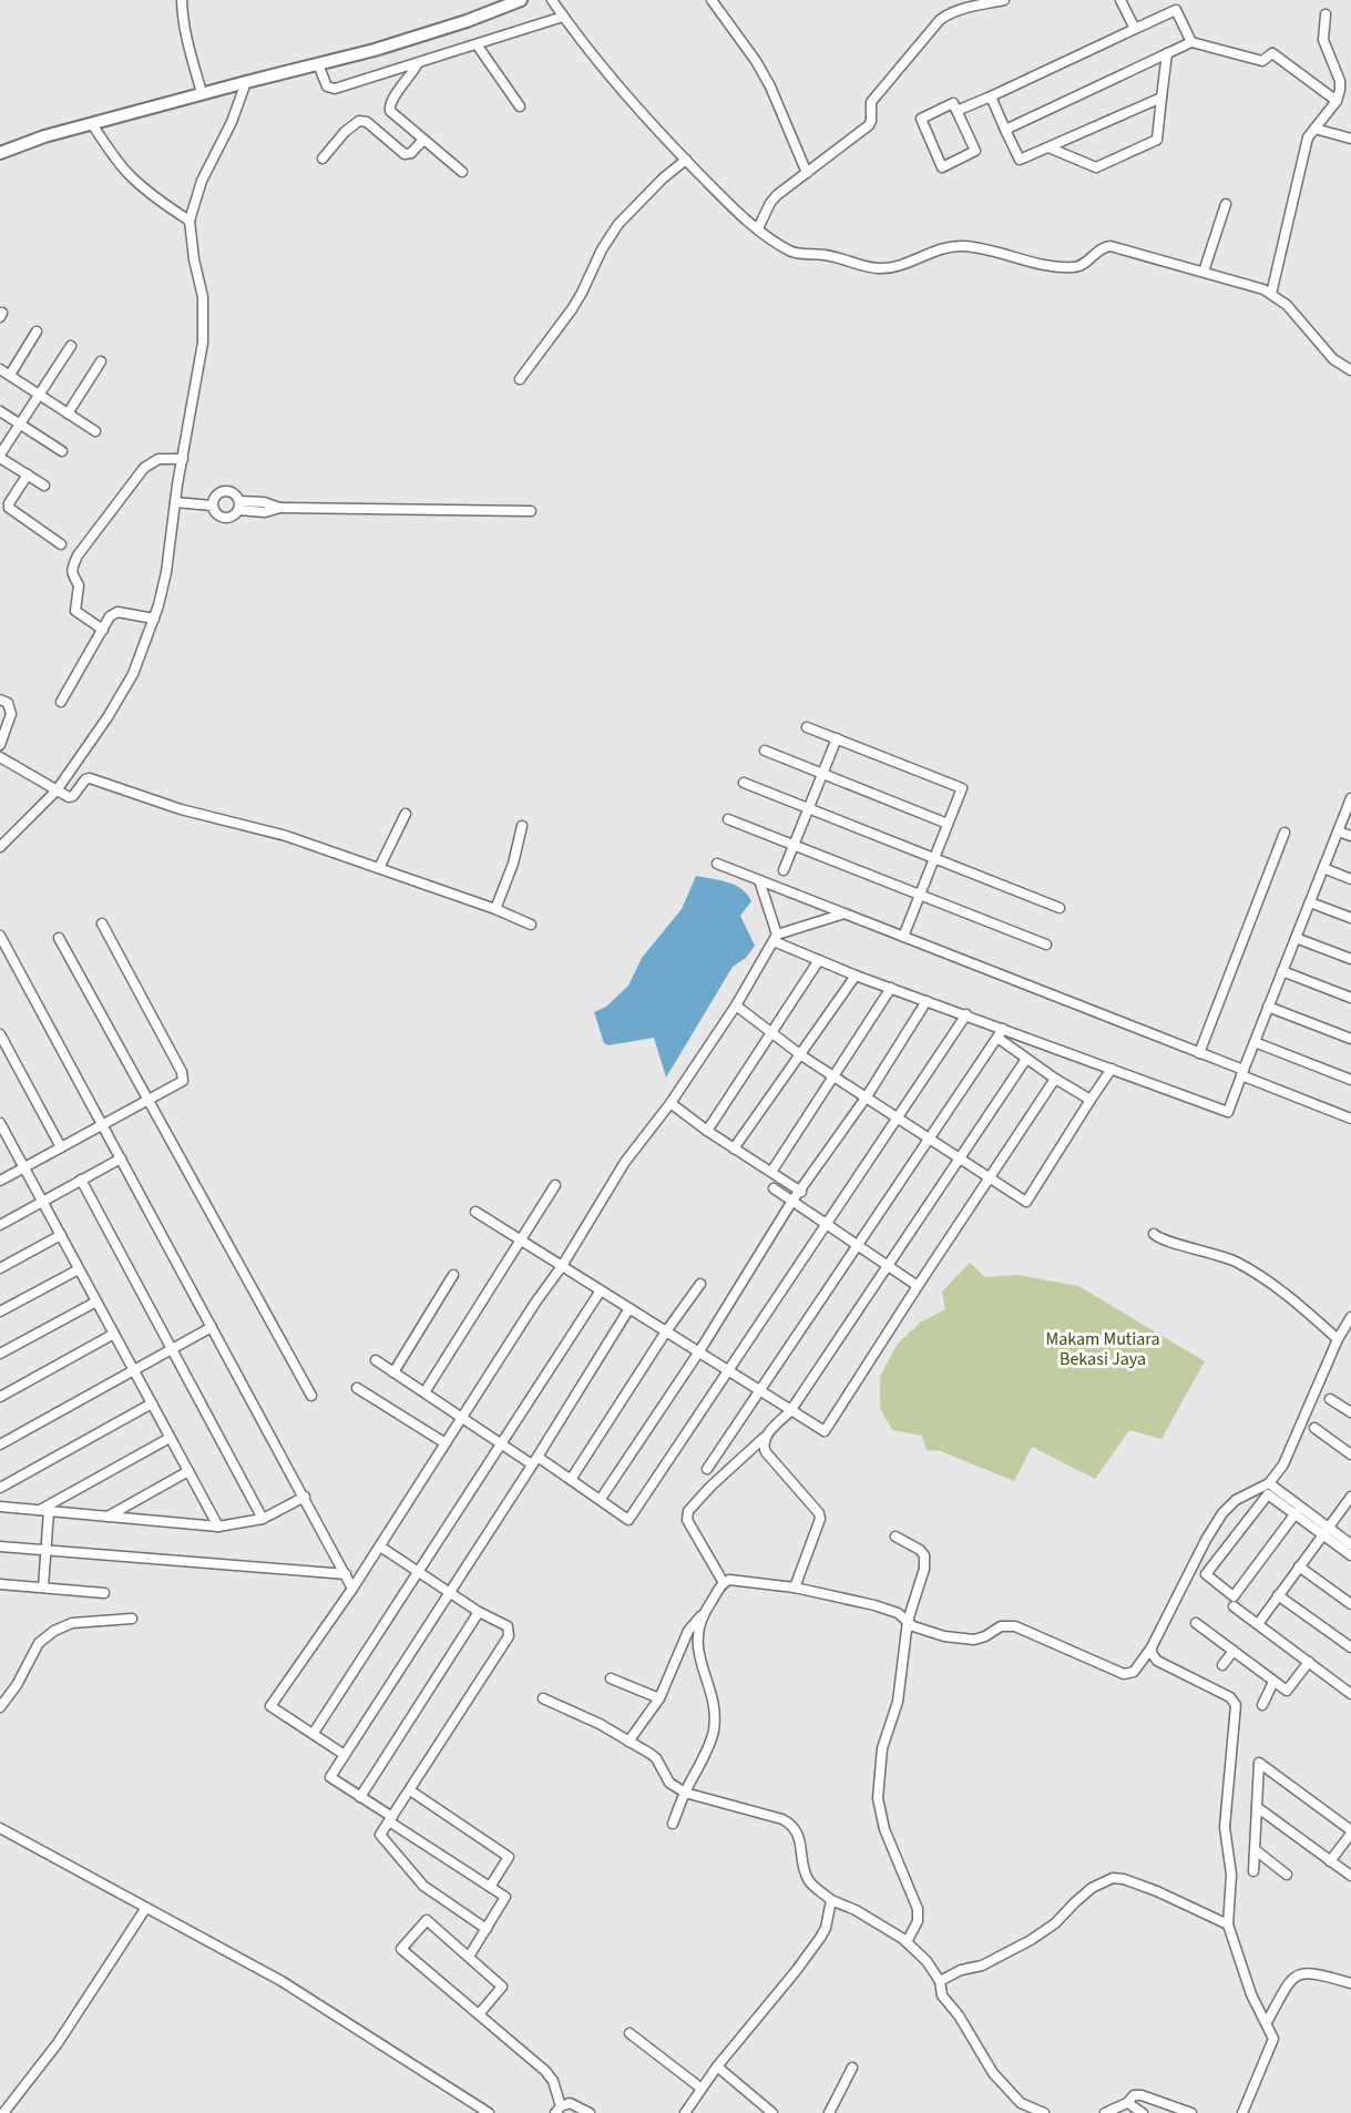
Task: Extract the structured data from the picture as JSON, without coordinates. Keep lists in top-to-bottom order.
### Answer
{
  "parks": ["Makam Mutiara Bekasi Jaya"]
}
